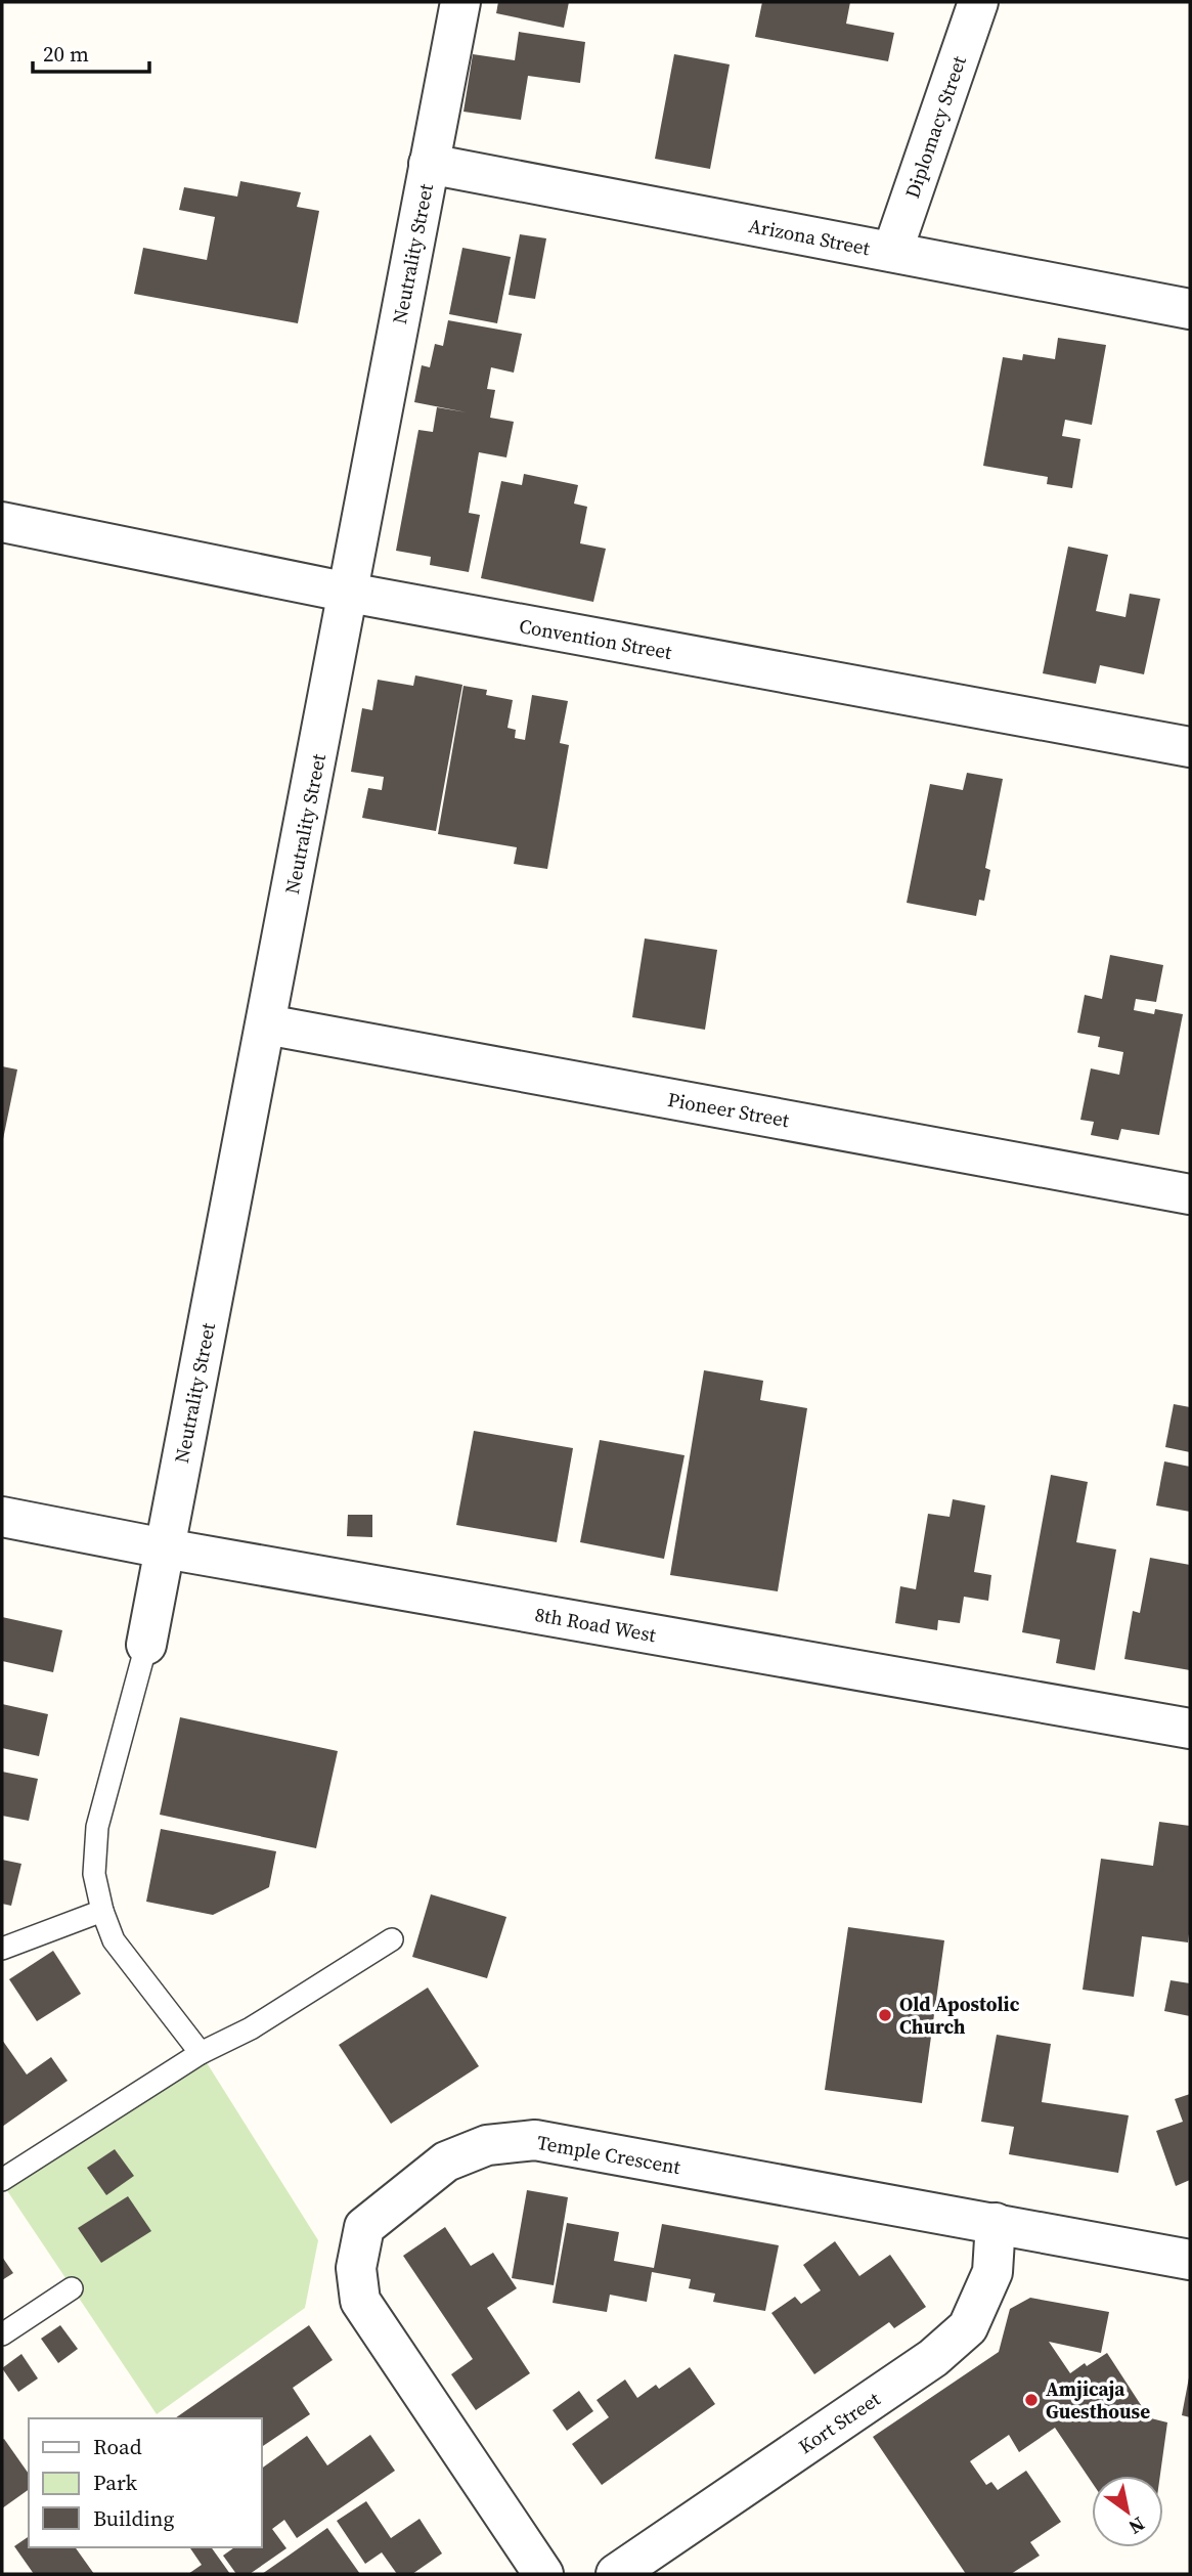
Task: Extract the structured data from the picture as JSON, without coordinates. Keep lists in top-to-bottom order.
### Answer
{
  "streets": {
    "street": [
      "Diplomacy Street",
      "Arizona Street",
      "Neutrality Street",
      "Convention Street",
      "Pioneer Street",
      "8th Road West",
      "Temple Crescent",
      "Kort Street"
    ]
  },
  "crossings": [
    ["Diplomacy Street", "Arizona Street"],
    ["Arizona Street", "Neutrality Street"],
    ["Neutrality Street", "Convention Street"],
    ["Neutrality Street", "Pioneer Street"],
    ["Neutrality Street", "8th Road West"],
    ["Temple Crescent", "Kort Street"]
  ],
  "places": ["Old Apostolic Church", "Amjicaja Guesthouse"],
  "legend": ["Road", "Park", "Building"],
  "scale_bar": "20 m",
  "north": "bottom right"
}
